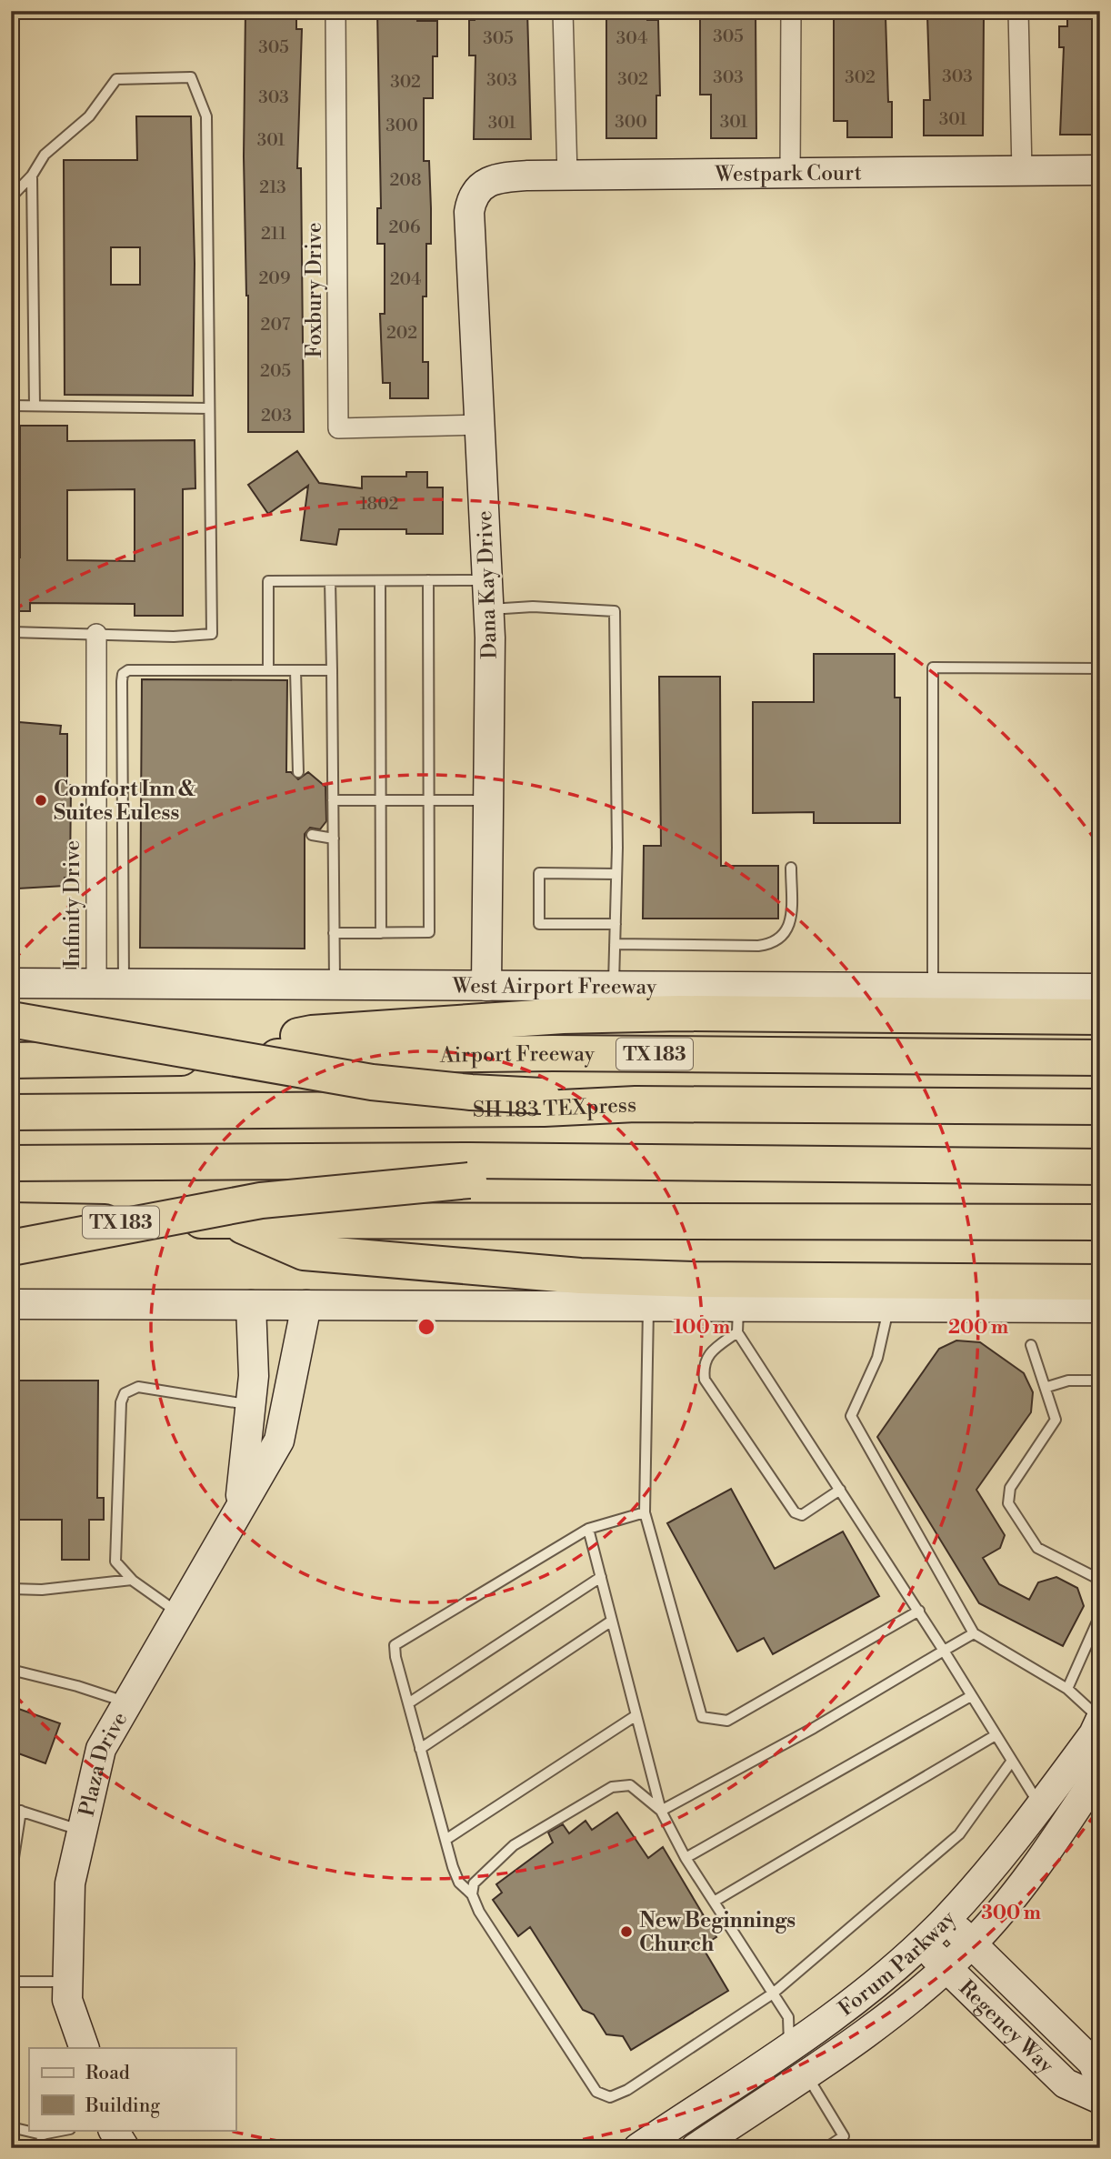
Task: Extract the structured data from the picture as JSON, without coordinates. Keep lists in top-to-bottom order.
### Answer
{
  "streets": {
    "highway": ["Airport Freeway", "TX 183", "SH 183 TEXpress"],
    "street": [
      "Westpark Court",
      "Foxbury Drive",
      "Dana Kay Drive",
      "Infinity Drive",
      "West Airport Freeway",
      "Plaza Drive",
      "Forum Parkway",
      "Regency Way"
    ]
  },
  "crossings": [
    ["Westpark Court", "Dana Kay Drive"],
    ["Foxbury Drive", "Dana Kay Drive"],
    ["Dana Kay Drive", "West Airport Freeway"],
    ["Infinity Drive", "West Airport Freeway"],
    ["Forum Parkway", "Regency Way"]
  ],
  "places": ["Comfort Inn & Suites Euless", "New Beginnings Church"],
  "house_numbers": [
    "305",
    "305",
    "304",
    "305",
    "303",
    "303",
    "302",
    "302",
    "303",
    "302",
    "303",
    "301",
    "300",
    "301",
    "301",
    "300",
    "301",
    "208",
    "213",
    "206",
    "211",
    "209",
    "204",
    "207",
    "202",
    "205",
    "203",
    "1802"
  ],
  "legend": ["Road", "Building"],
  "rings": ["100 m", "200 m", "300 m"]
}
